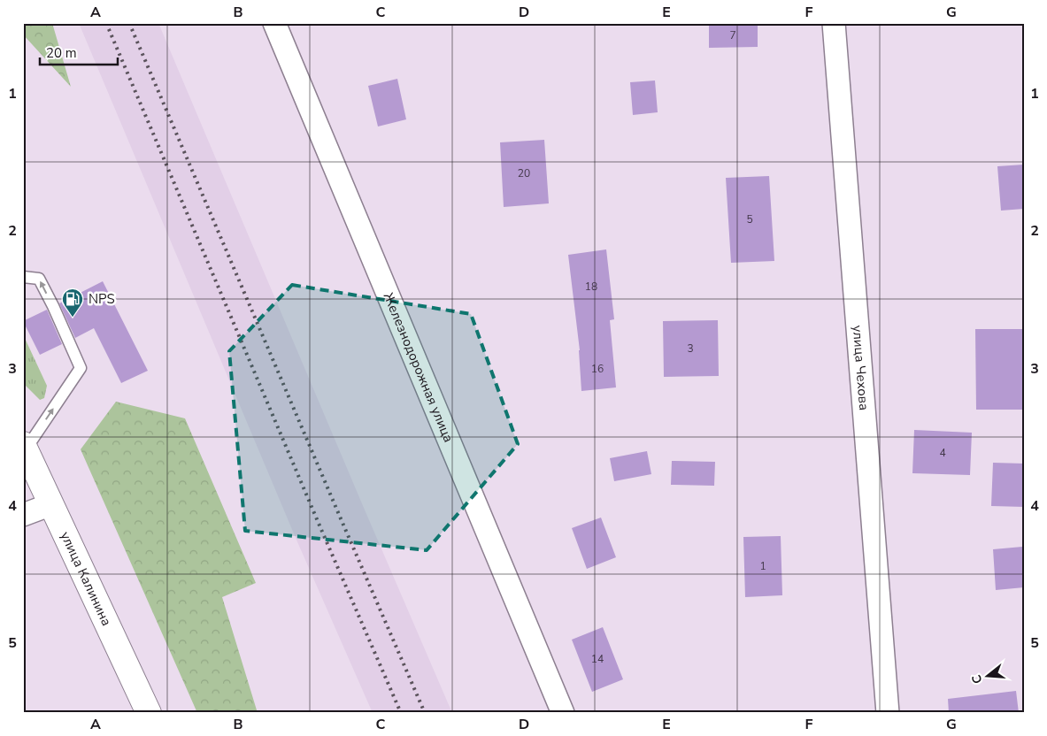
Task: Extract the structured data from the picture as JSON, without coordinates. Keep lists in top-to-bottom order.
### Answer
{
  "streets": {
    "main road": ["улица Калинина"],
    "street": ["Железнодорожная улица", "улица Чехова"]
  },
  "places": {
    "fuel station": ["NPS"]
  },
  "house_numbers": [
    "7",
    "20",
    "5",
    "18",
    "3",
    "16",
    "4",
    "1",
    "14"
  ],
  "scale_bar": "20 m",
  "north": "left",
  "grid": {
    "columns": [
      "A",
      "B",
      "C",
      "D",
      "E",
      "F",
      "G"
    ],
    "rows": [
      "1",
      "2",
      "3",
      "4",
      "5"
    ]
  }
}
